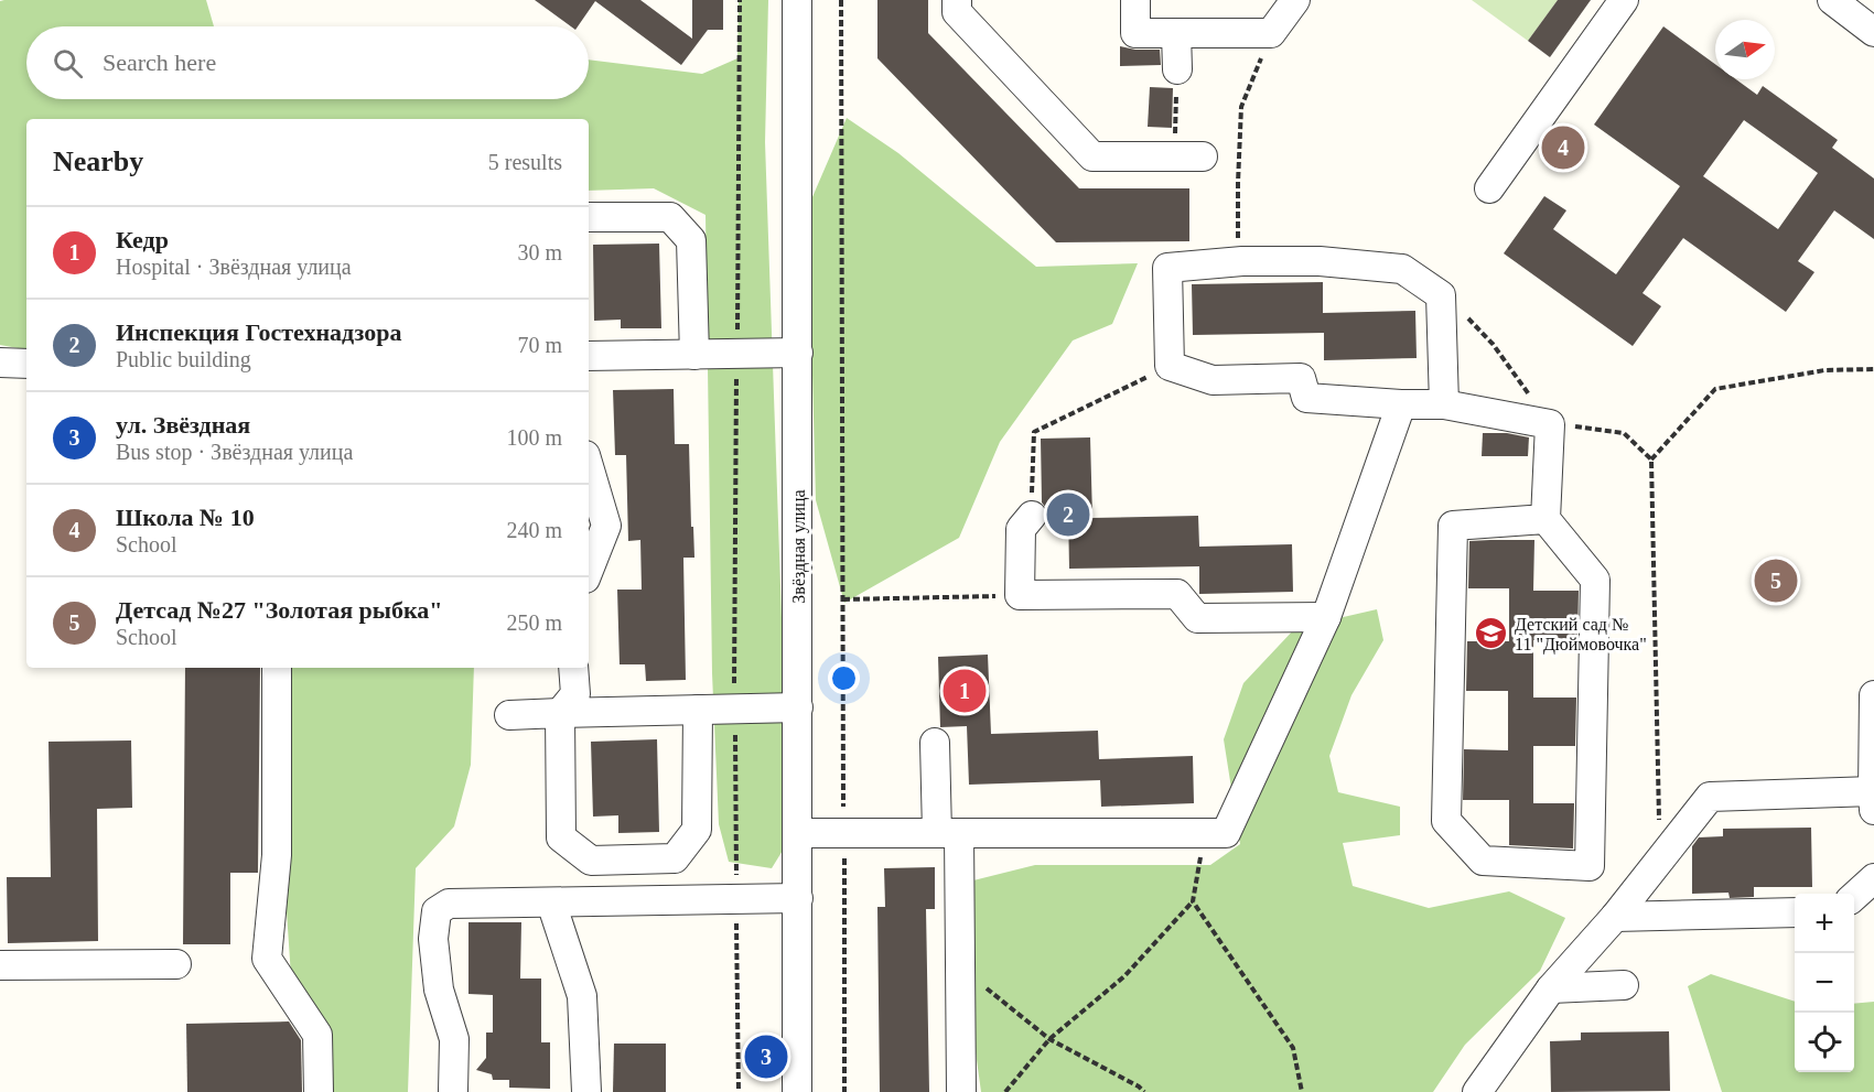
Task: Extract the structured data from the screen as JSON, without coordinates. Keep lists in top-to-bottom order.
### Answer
{
  "streets": {
    "street": ["Звёздная улица"]
  },
  "places": {
    "school or university": ["Детский сад № 11 \"Дюймовочка\""]
  },
  "north": "right",
  "page": {
    "search": "Search here",
    "heading": ["Nearby", "5 results"],
    "pins": [
      "4",
      "2",
      "5",
      "1",
      "3"
    ],
    "list": [
      {
        "mark": "1",
        "name": "Кедр",
        "note": "Hospital · Звёздная улица",
        "value": "30 m"
      },
      {
        "mark": "2",
        "name": "Инспекция Гостехнадзора",
        "note": "Public building",
        "value": "70 m"
      },
      {
        "mark": "3",
        "name": "ул. Звёздная",
        "note": "Bus stop · Звёздная улица",
        "value": "100 m"
      },
      {
        "mark": "4",
        "name": "Школа № 10",
        "note": "School",
        "value": "240 m"
      },
      {
        "mark": "5",
        "name": "Детсад №27 \"Золотая рыбка\"",
        "note": "School",
        "value": "250 m"
      }
    ],
    "map_buttons": ["+", "−"]
  }
}
